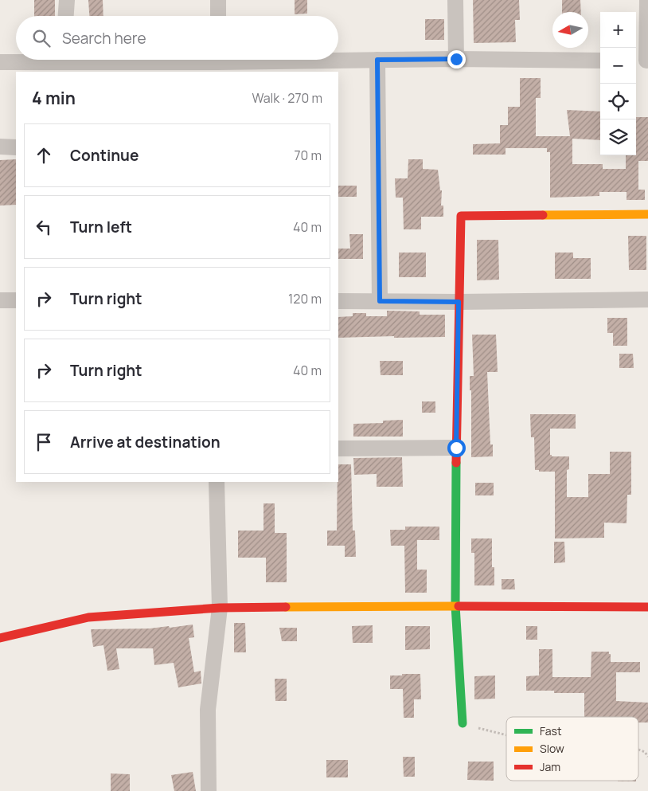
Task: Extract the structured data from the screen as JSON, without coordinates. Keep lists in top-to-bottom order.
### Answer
{
  "legend": ["Fast", "Slow", "Jam"],
  "north": "left",
  "page": {
    "map_buttons": ["+", "−"],
    "search": "Search here",
    "heading": ["4 min", "Walk · 270 m"],
    "list": [
      ["Continue", "70 m"],
      ["Turn left", "40 m"],
      ["Turn right", "120 m"],
      ["Turn right", "40 m"],
      "Arrive at destination"
    ]
  }
}
